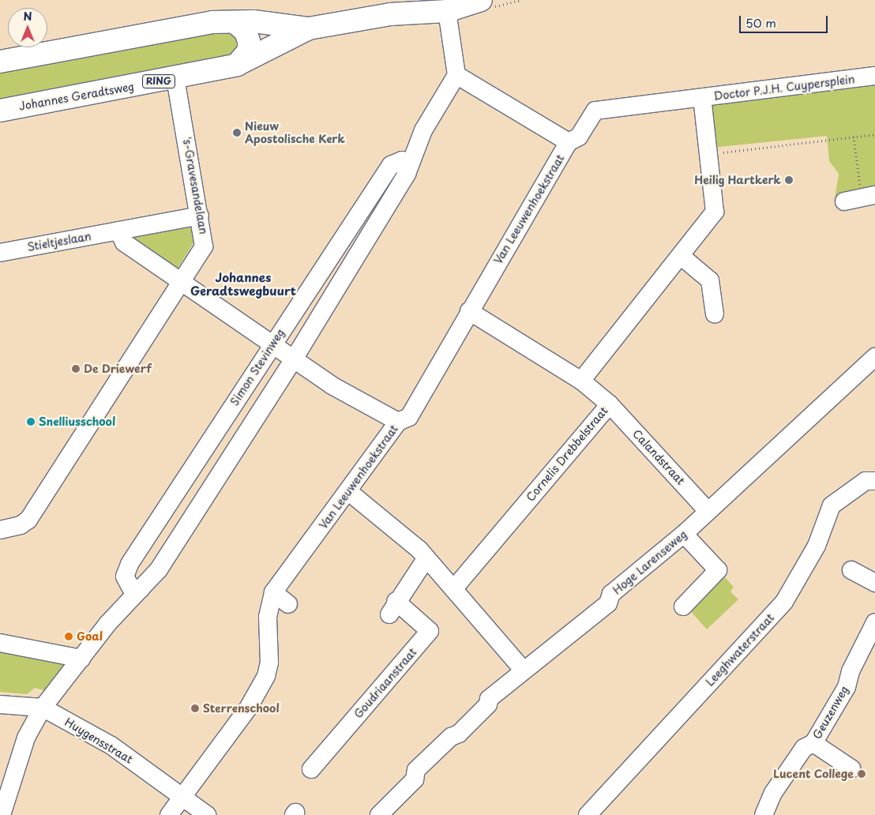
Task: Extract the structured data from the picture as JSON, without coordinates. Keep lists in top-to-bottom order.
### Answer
{
  "streets": {
    "main road": ["RING", "Johannes Geradtsweg"],
    "street": [
      "Doctor P.J.H. Cuypersplein",
      "'s-Gravesandelaan",
      "Van Leeuwenhoekstraat",
      "Stieltjeslaan",
      "Simon Stevinweg",
      "Cornelis Drebbelstraat",
      "Calandstraat",
      "Hoge Larenseweg",
      "Leeghwaterstraat",
      "Goudriaanstraat",
      "Geuzenweg",
      "Huygensstraat"
    ]
  },
  "crossings": [
    ["Doctor P.J.H. Cuypersplein", "Van Leeuwenhoekstraat"],
    ["Johannes Geradtsweg", "'s-Gravesandelaan"],
    ["'s-Gravesandelaan", "Stieltjeslaan"],
    ["Van Leeuwenhoekstraat", "Huygensstraat"],
    ["Cornelis Drebbelstraat", "Calandstraat"],
    ["Calandstraat", "Hoge Larenseweg"]
  ],
  "districts": ["Johannes Geradtswegbuurt"],
  "places": [
    "Nieuw Apostolische Kerk",
    "Heilig Hartkerk",
    "De Driewerf",
    "Snelliusschool",
    "Goal",
    "Sterrenschool",
    "Lucent College"
  ],
  "scale_bar": "50 m",
  "north": "top"
}
